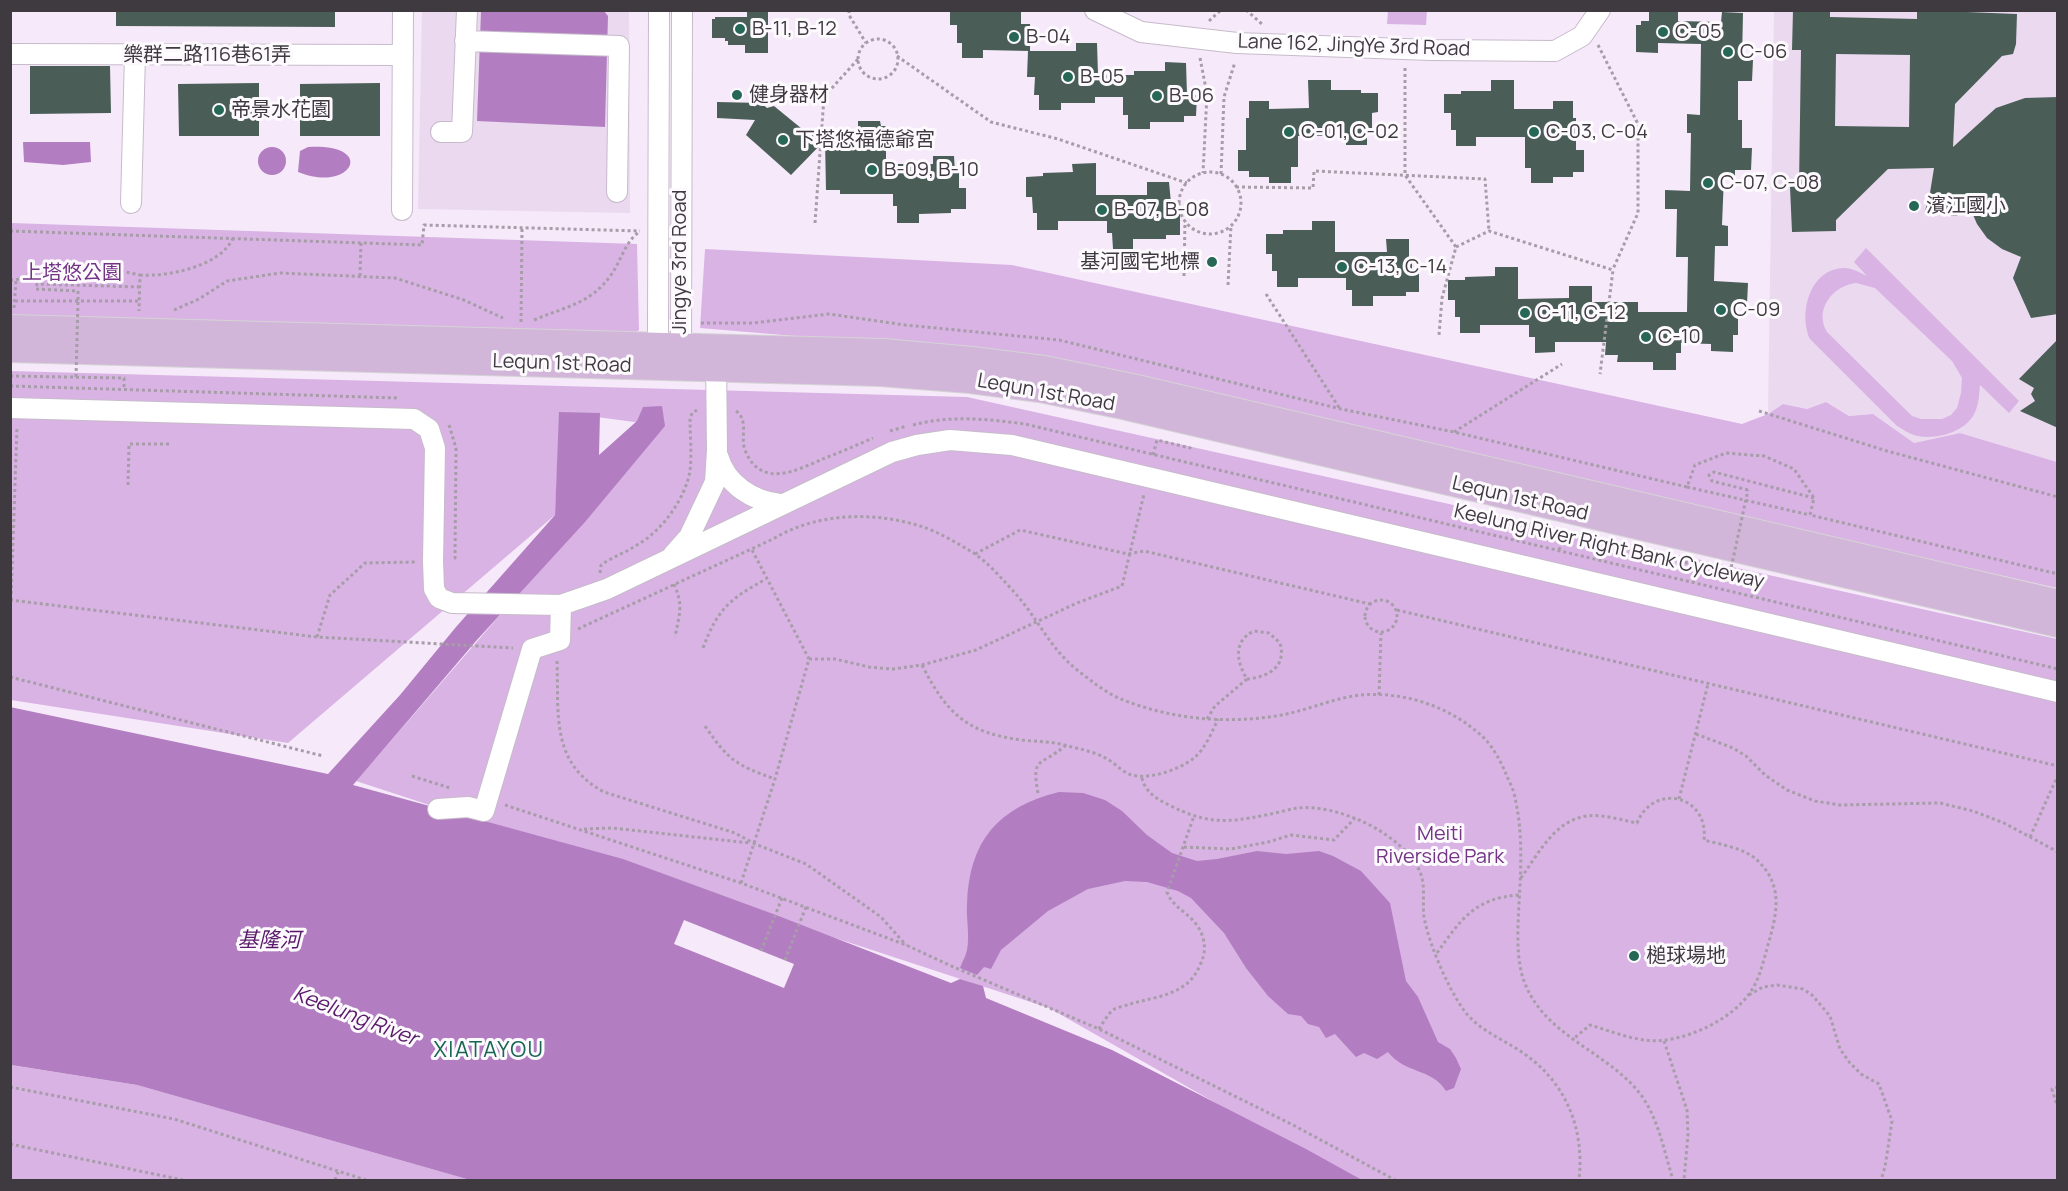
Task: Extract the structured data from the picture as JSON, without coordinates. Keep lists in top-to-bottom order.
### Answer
{
  "streets": {
    "main road": ["Lequn 1st Road"],
    "street": ["Lane 162, JingYe 3rd Road", "樂群二路116巷61弄", "Jingye 3rd Road"],
    "path": ["Keelung River Right Bank Cycleway"]
  },
  "crossings": [
    ["Jingye 3rd Road", "Lequn 1st Road"]
  ],
  "districts": ["XIATAYOU"],
  "water": ["基隆河", "Keelung River"],
  "parks": ["上塔悠公園", "Meiti Riverside Park"],
  "places": [
    "B-11, B-12",
    "C-05",
    "B-04",
    "C-06",
    "B-05",
    "健身器材",
    "B-06",
    "帝景水花園",
    "C-01, C-02",
    "C-03, C-04",
    "下塔悠福德爺宮",
    "B-09, B-10",
    "C-07, C-08",
    "濱江國小",
    "B-07, B-08",
    "基河國宅地標",
    "C-13, C-14",
    "C-09",
    "C-11, C-12",
    "C-10",
    "槌球場地"
  ]
}
